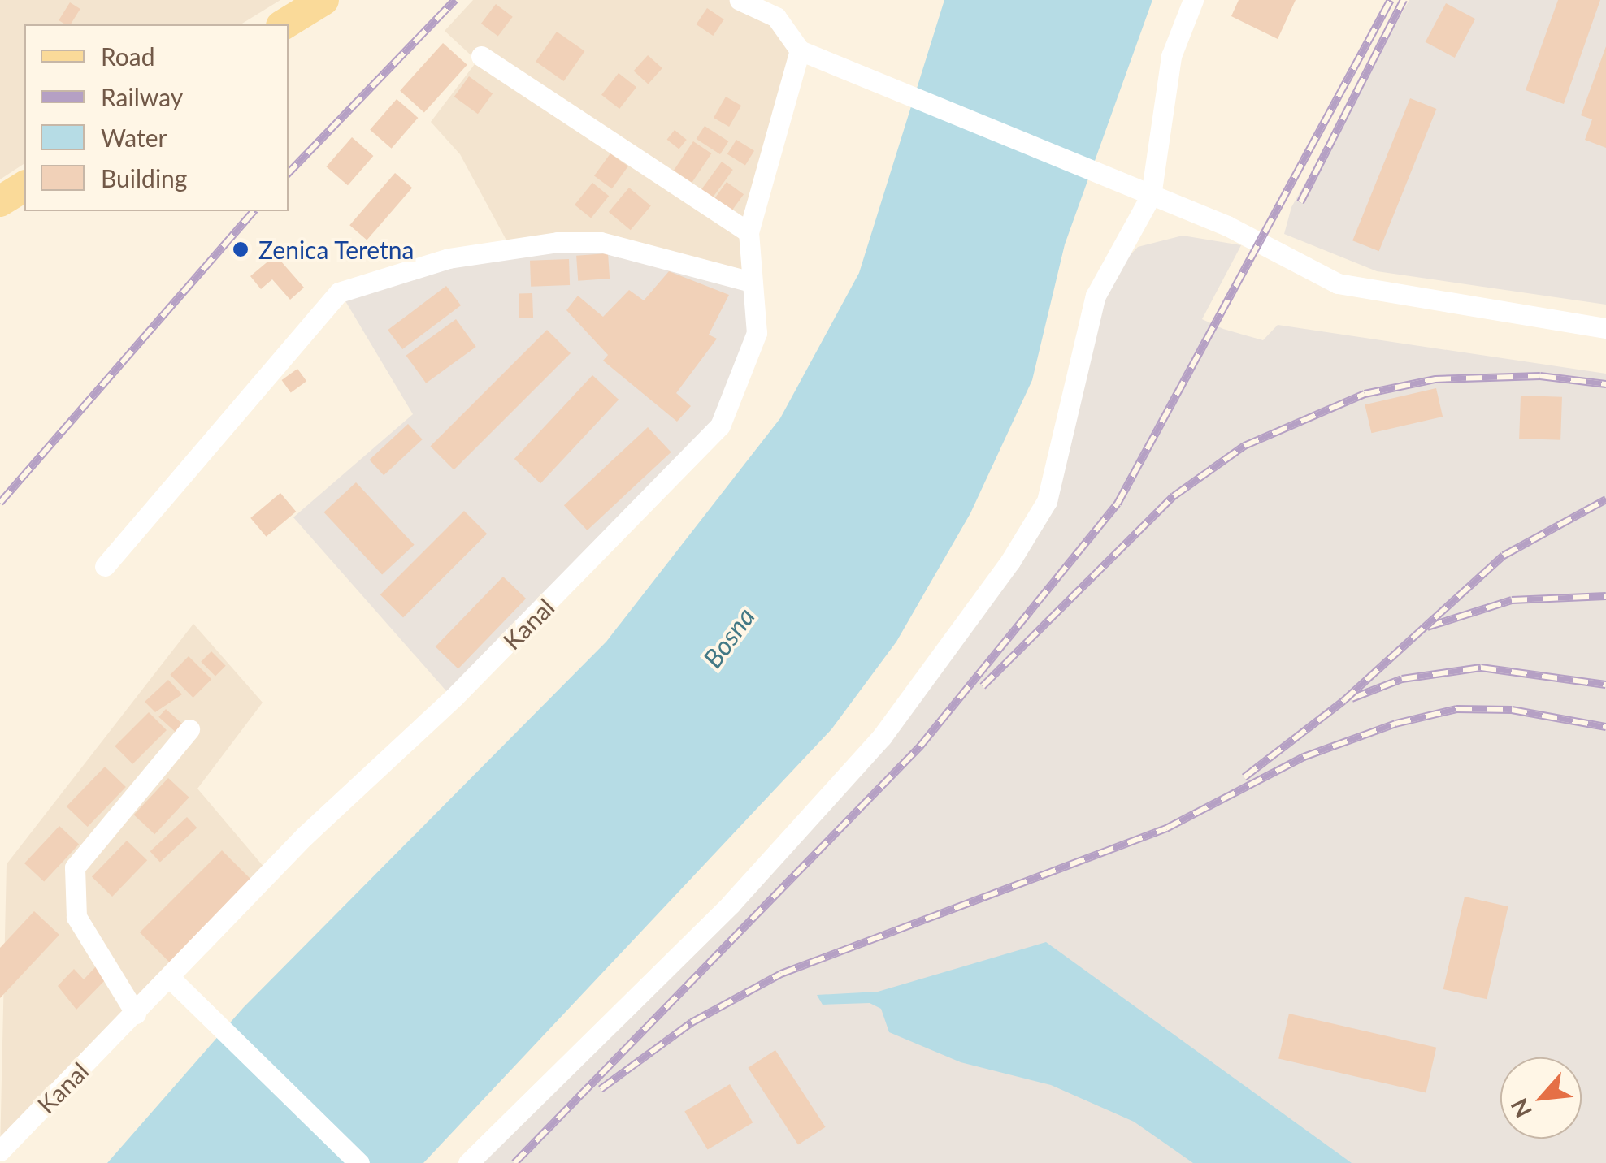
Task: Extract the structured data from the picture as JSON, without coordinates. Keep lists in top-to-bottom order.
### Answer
{
  "streets": {
    "street": ["Kanal"]
  },
  "water": ["Bosna"],
  "places": ["Zenica Teretna"],
  "legend": [
    "Road",
    "Railway",
    "Water",
    "Building"
  ],
  "north": "bottom left"
}
